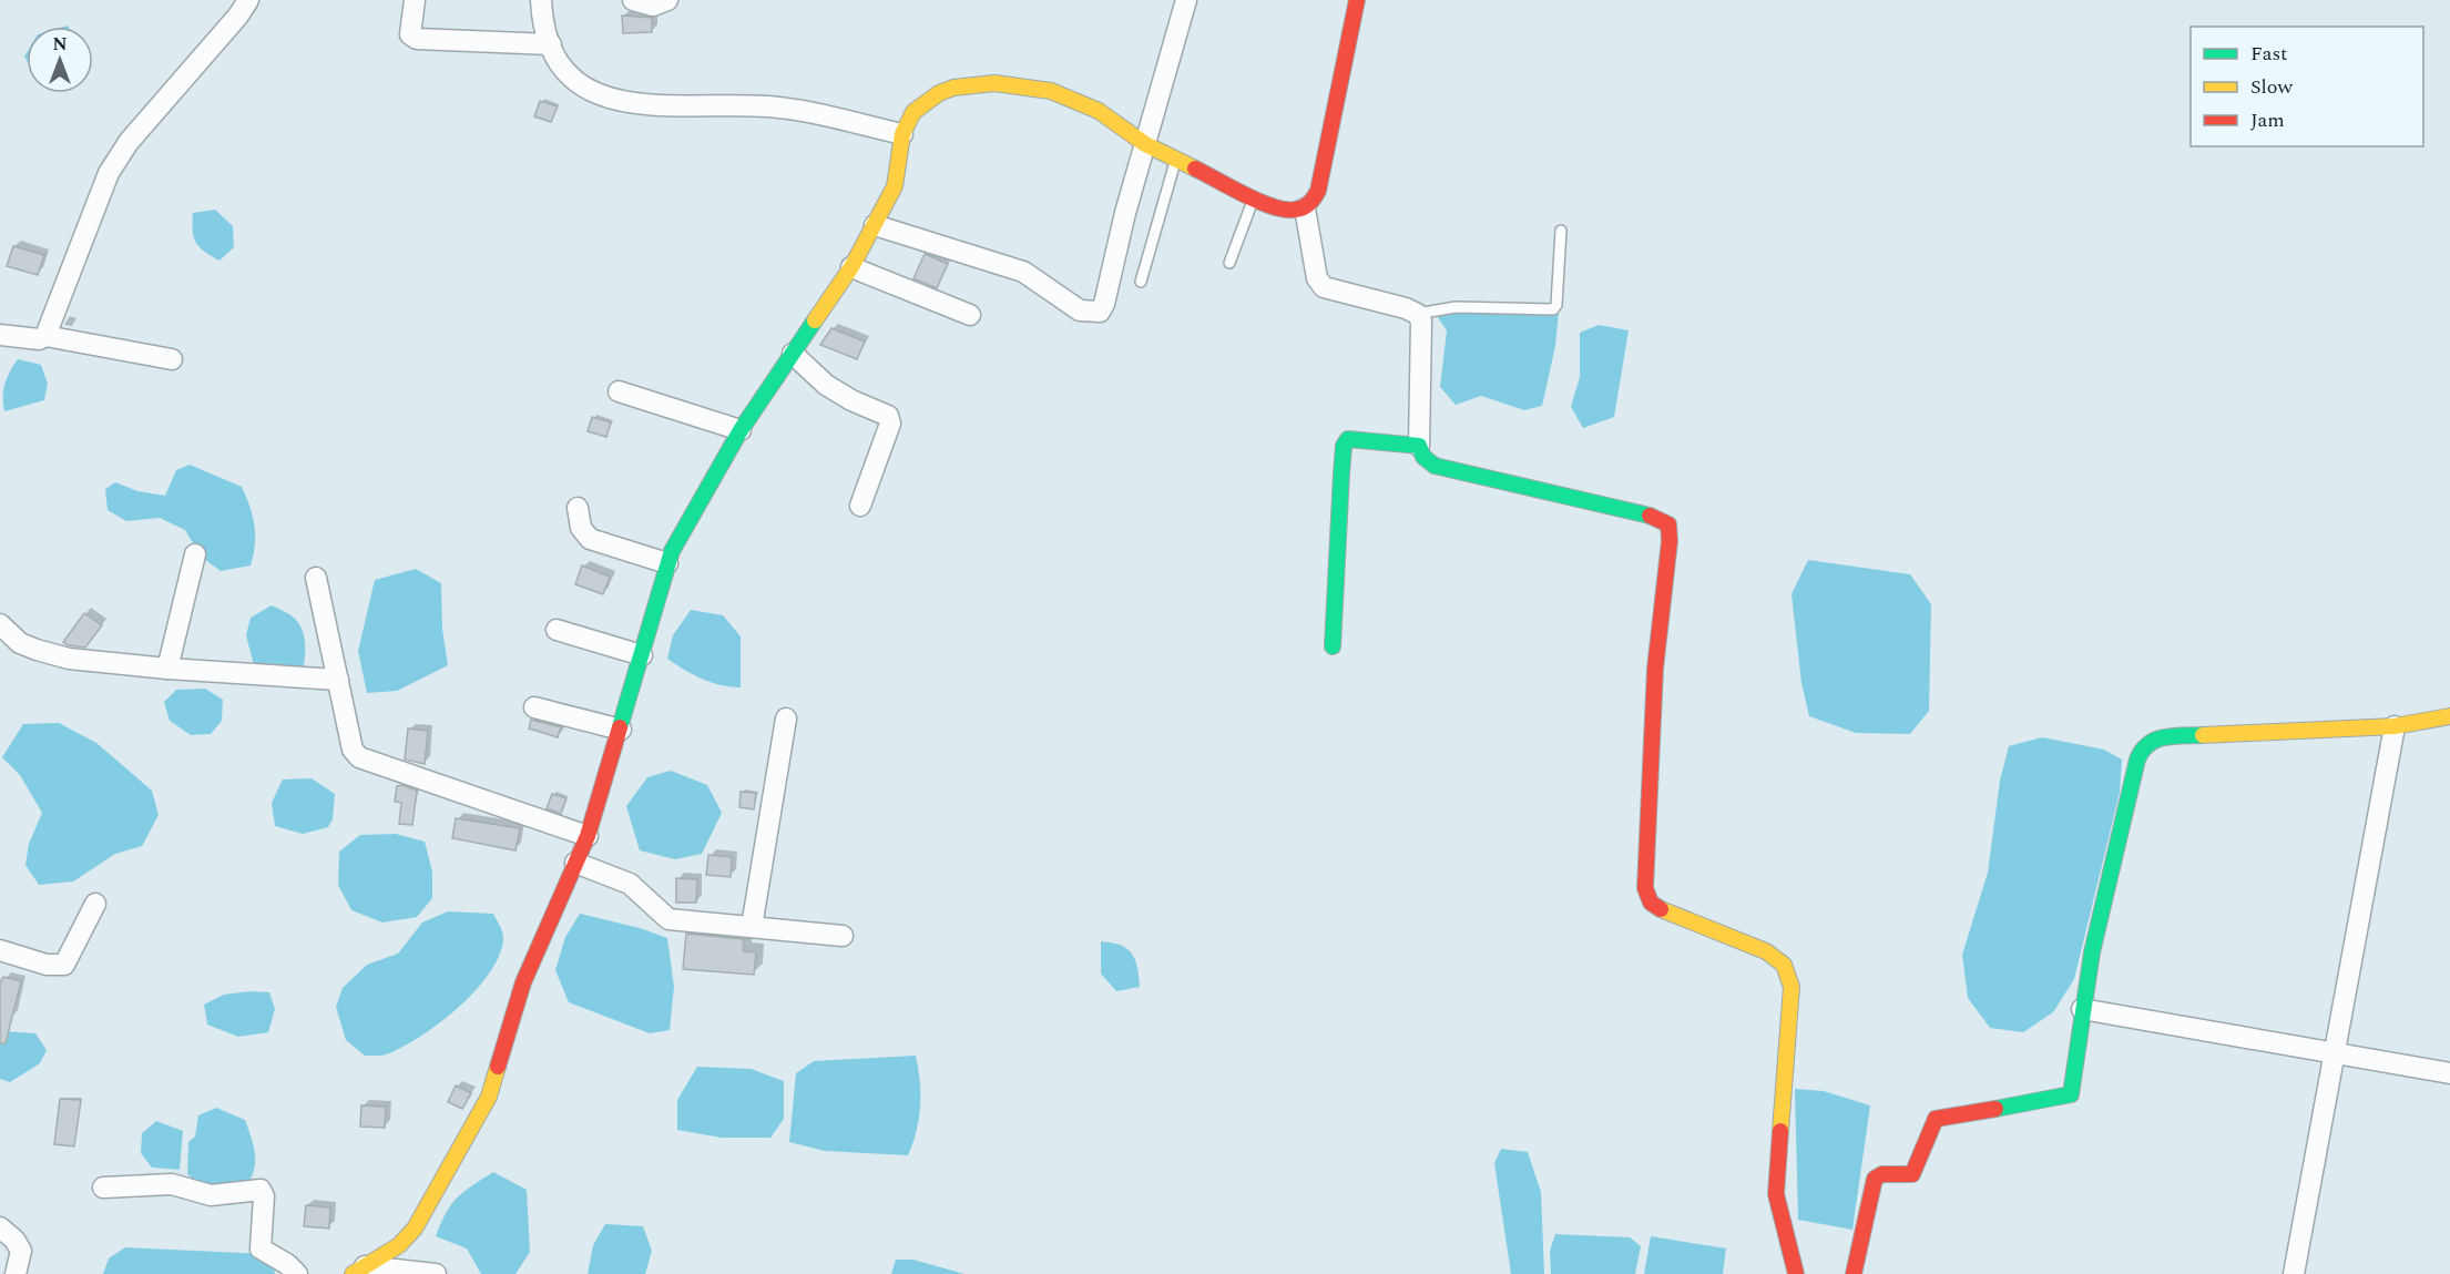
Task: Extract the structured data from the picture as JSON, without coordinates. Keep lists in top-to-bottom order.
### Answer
{
  "legend": ["Fast", "Slow", "Jam"],
  "north": "top"
}
